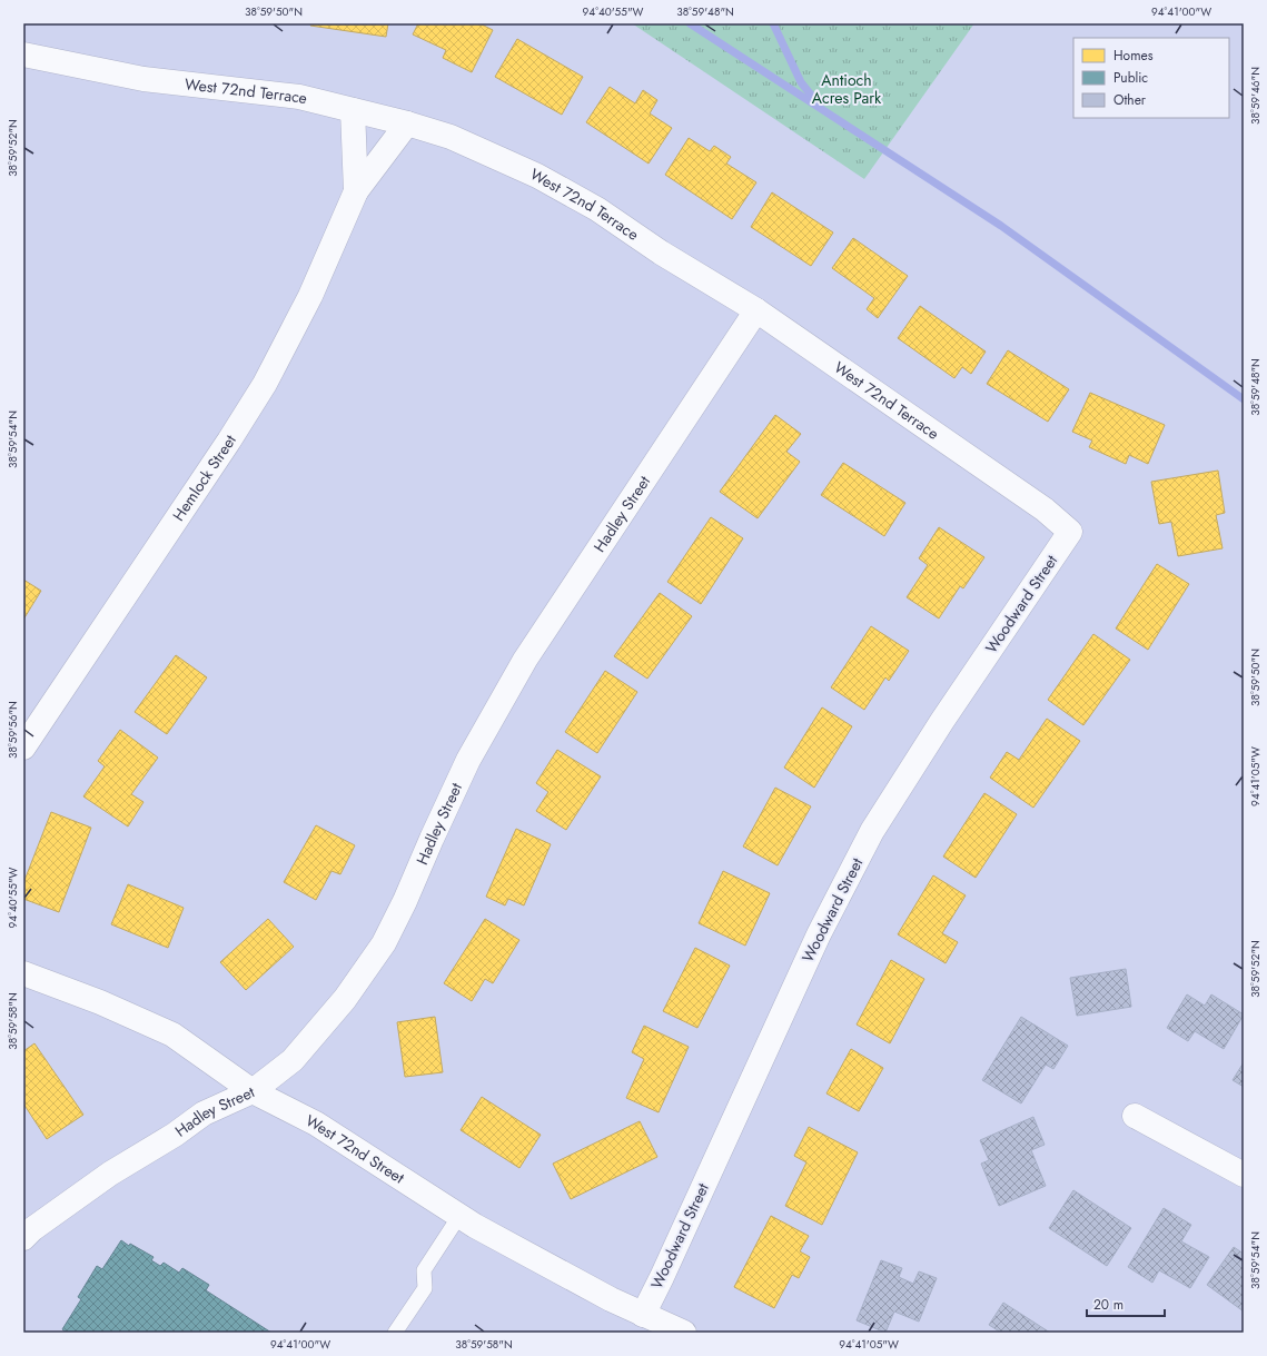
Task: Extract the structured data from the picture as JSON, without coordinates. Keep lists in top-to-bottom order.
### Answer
{
  "streets": {
    "street": [
      "West 72nd Terrace",
      "Hemlock Street",
      "Hadley Street",
      "Woodward Street",
      "West 72nd Street"
    ]
  },
  "crossings": [
    ["West 72nd Terrace", "Hemlock Street"],
    ["West 72nd Terrace", "Hadley Street"],
    ["West 72nd Terrace", "Woodward Street"],
    ["Hadley Street", "West 72nd Street"],
    ["Woodward Street", "West 72nd Street"]
  ],
  "parks": ["Antioch Acres Park"],
  "legend": ["Homes", "Public", "Other"],
  "scale_bar": "20 m",
  "coordinates": [
    "38°59'50\"N",
    "94°40'55\"W",
    "38°59'48\"N",
    "94°41'00\"W",
    "38°59'46\"N",
    "38°59'52\"N",
    "38°59'54\"N",
    "38°59'56\"N",
    "94°41'05\"W",
    "38°59'58\"N"
  ]
}
